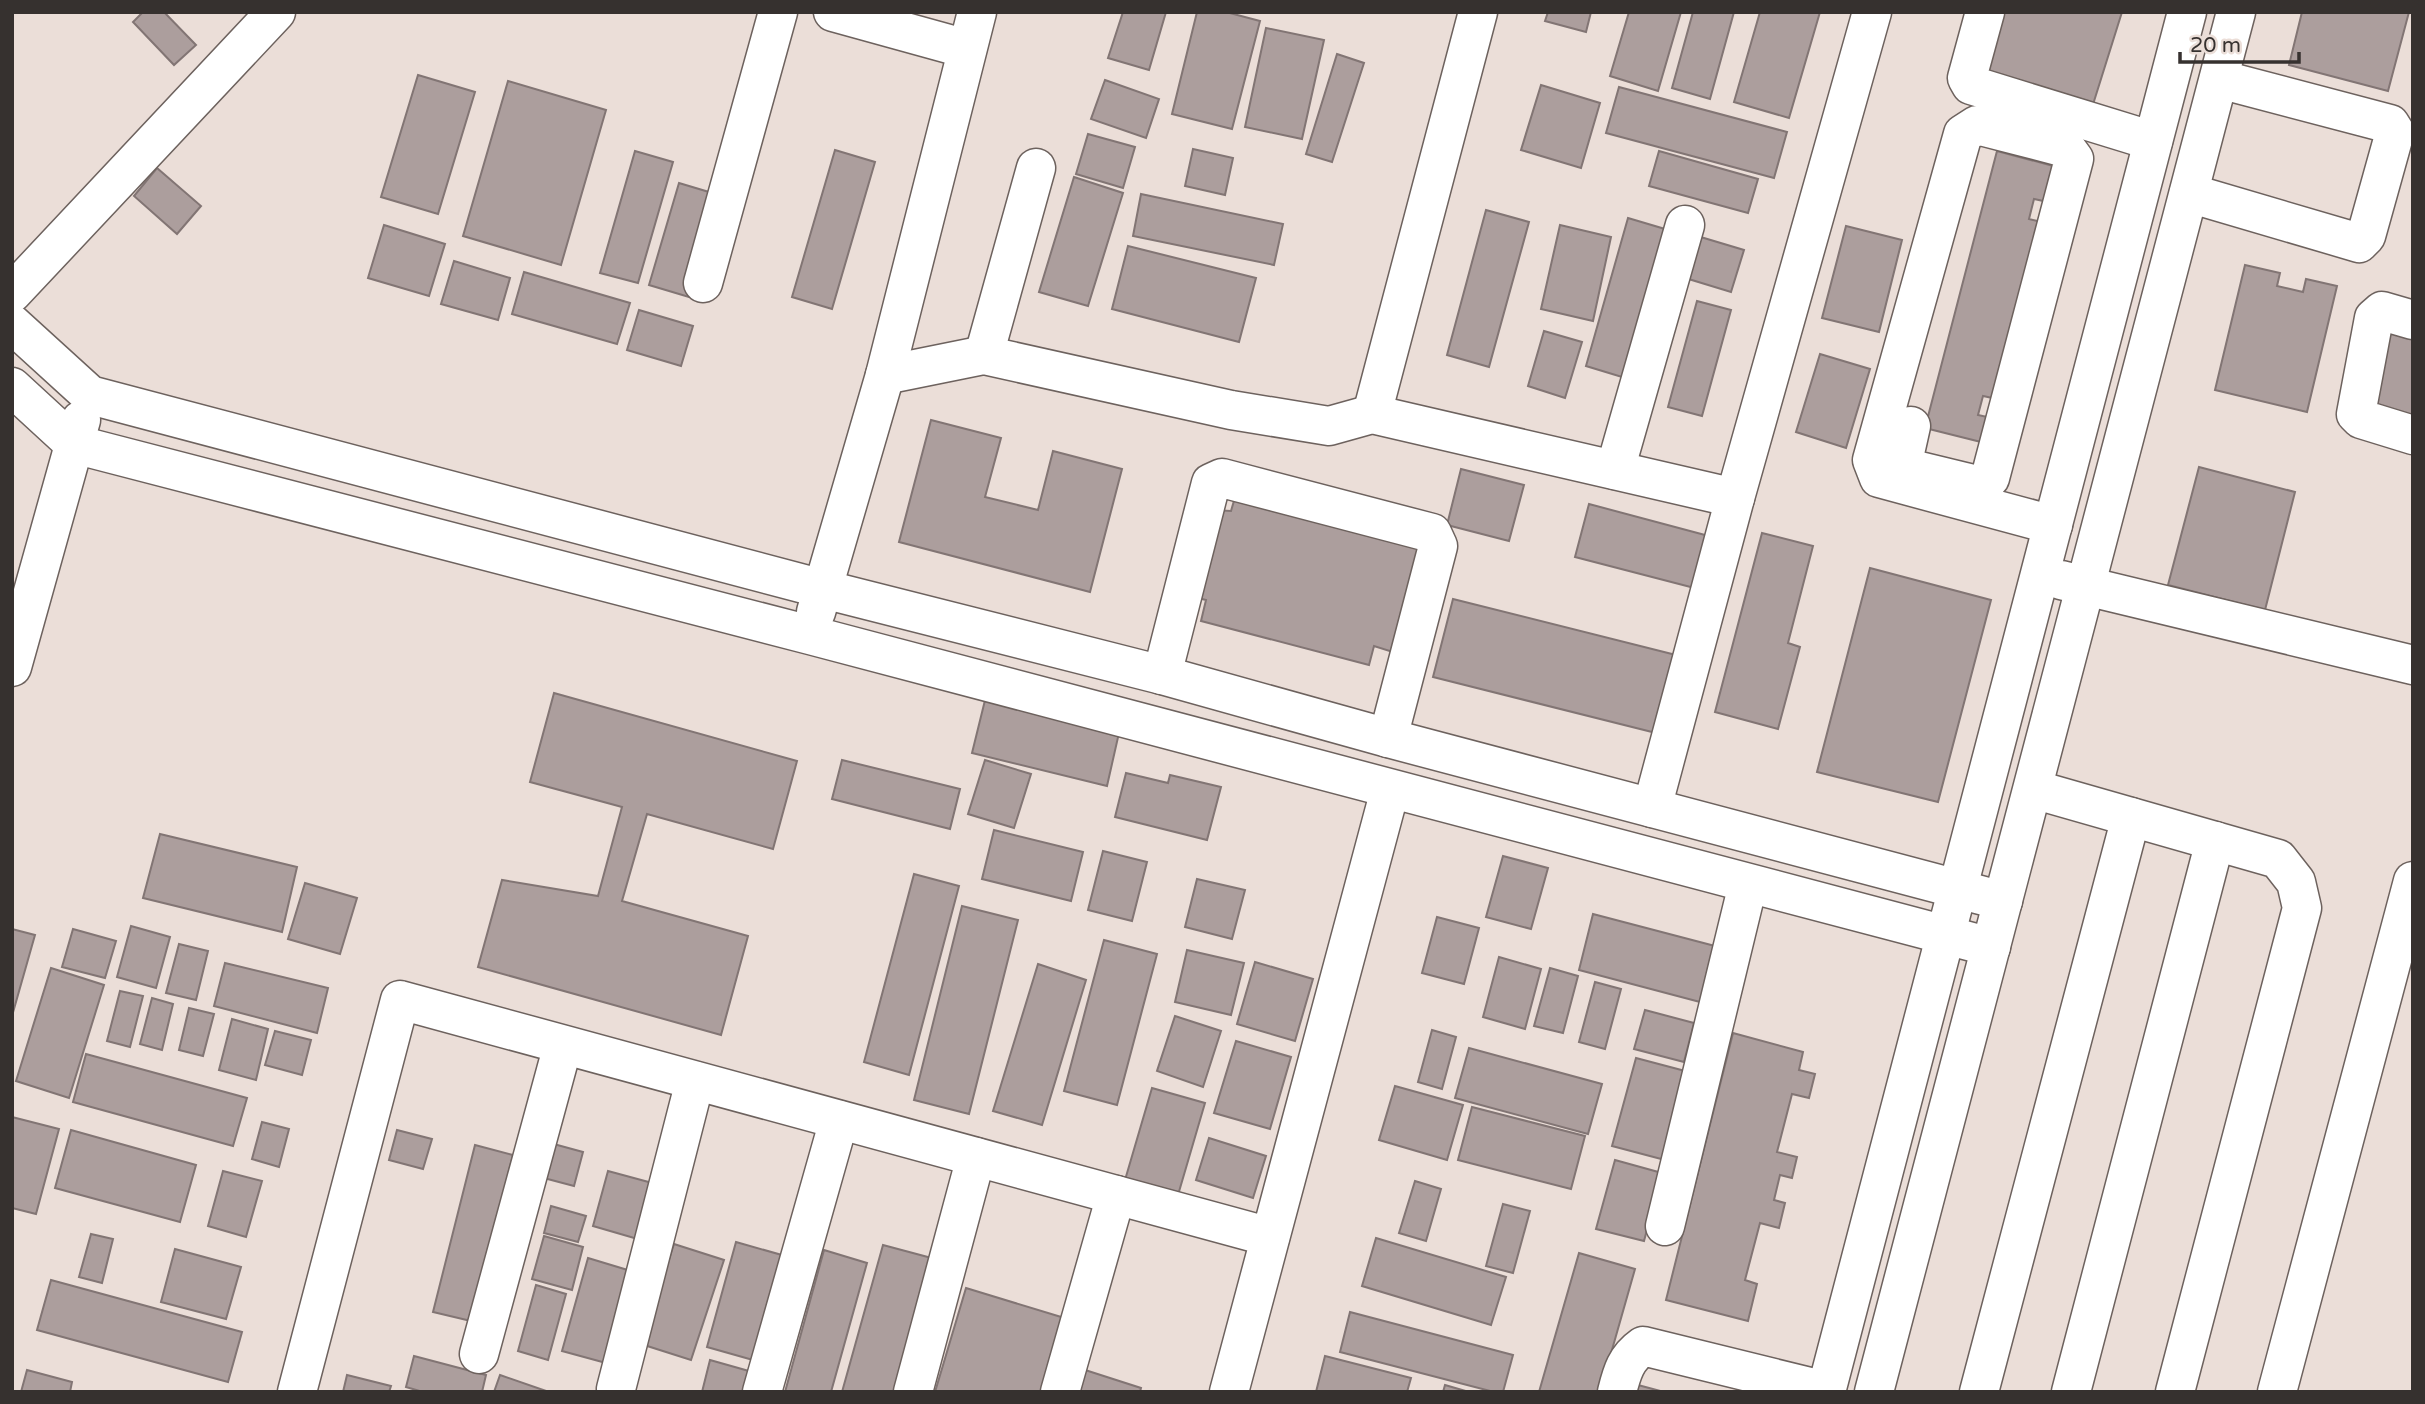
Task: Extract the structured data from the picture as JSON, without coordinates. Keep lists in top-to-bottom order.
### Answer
{
  "scale_bar": "20 m"
}
